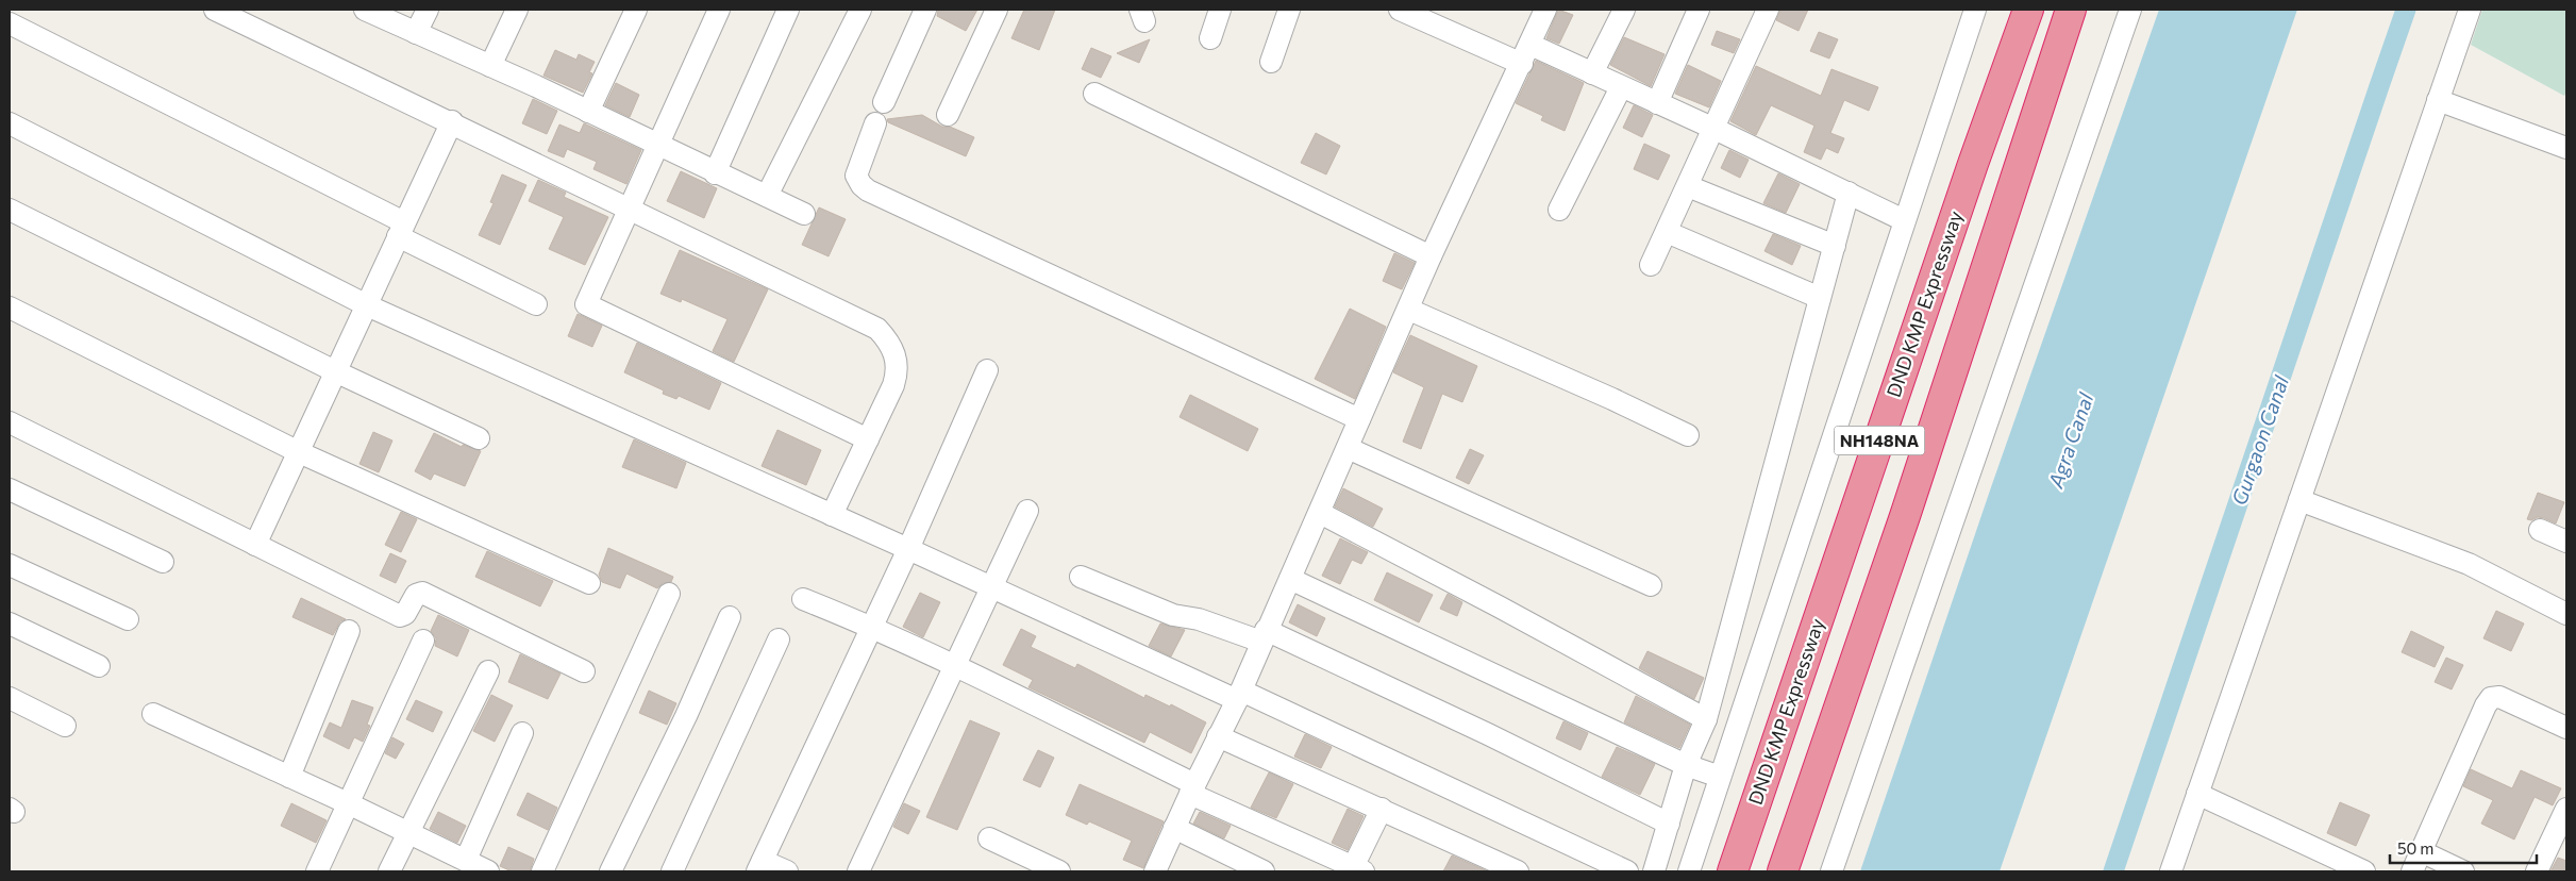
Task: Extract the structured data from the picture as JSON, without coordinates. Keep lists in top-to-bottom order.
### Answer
{
  "streets": {
    "highway": ["DND KMP Expressway", "NH148NA"]
  },
  "water": ["Agra Canal", "Gurgaon Canal"],
  "scale_bar": "50 m"
}
